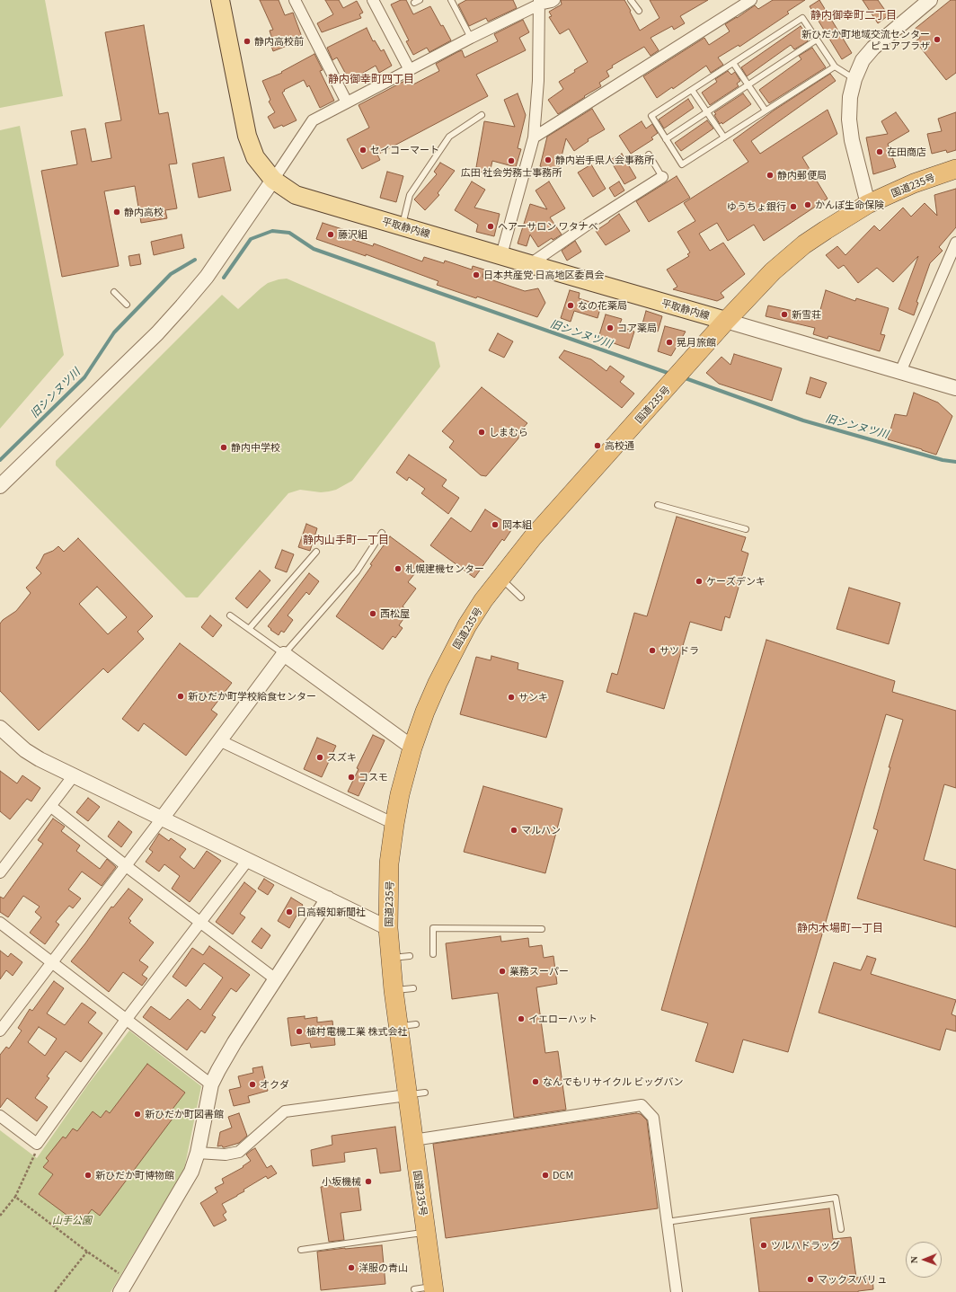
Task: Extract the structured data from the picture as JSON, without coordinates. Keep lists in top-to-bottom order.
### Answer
{
  "streets": {
    "highway": ["国道235号"],
    "main road": ["平取静内線"]
  },
  "crossings": [
    ["国道235号", "平取静内線"]
  ],
  "districts": [
    "静内御幸町二丁目",
    "静内御幸町四丁目",
    "静内山手町一丁目",
    "静内木場町一丁目"
  ],
  "water": ["旧シンヌツ川"],
  "parks": ["山手公園"],
  "places": [
    "新ひだか町地域交流センター ピュアプラザ",
    "静内高校前",
    "セイコーマート",
    "在田商店",
    "静内岩手県人会事務所",
    "広田 社会労務士事務所",
    "静内郵便局",
    "かんぽ生命保険",
    "ゆうちょ銀行",
    "静内高校",
    "ヘアーサロン ワタナベ",
    "藤沢組",
    "日本共産党 日高地区委員会",
    "なの花薬局",
    "新雪荘",
    "コア薬局",
    "晃月旅館",
    "しまむら",
    "高校通",
    "静内中学校",
    "岡本組",
    "札幌建機センター",
    "ケーズデンキ",
    "西松屋",
    "サツドラ",
    "新ひだか町学校給食センター",
    "サンキ",
    "スズキ",
    "コスモ",
    "マルハン",
    "日高報知新聞社",
    "業務スーパー",
    "イエローハット",
    "植村電機工業 株式会社",
    "なんでもリサイクル ビッグバン",
    "オクダ",
    "新ひだか町図書館",
    "新ひだか町博物館",
    "DCM",
    "小坂機械",
    "ツルハドラッグ",
    "洋服の青山",
    "マックスバリュ"
  ],
  "north": "left"
}
